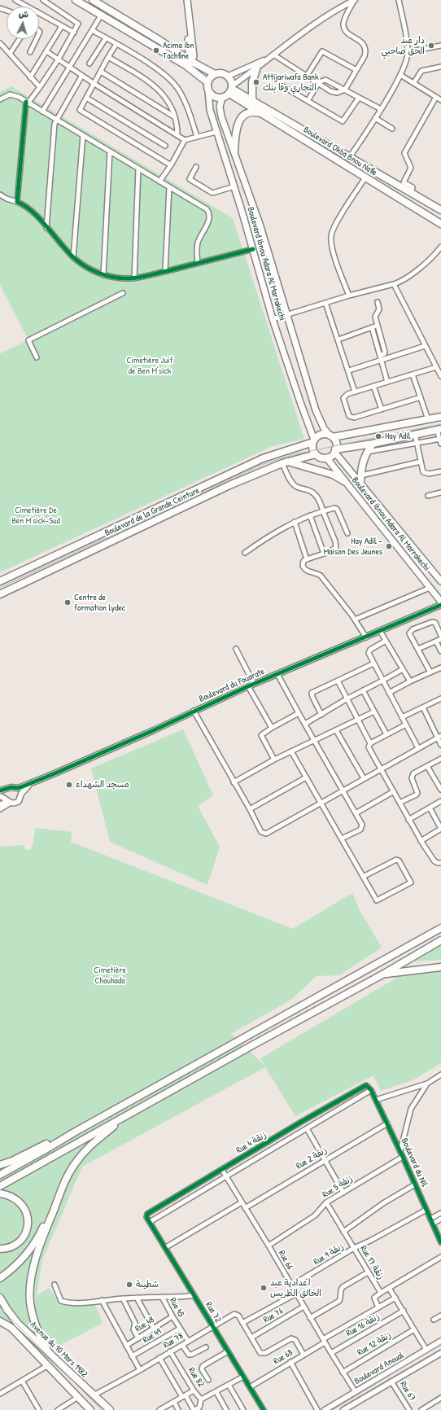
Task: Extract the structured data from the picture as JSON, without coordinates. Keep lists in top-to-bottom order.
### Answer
{
  "streets": {
    "main road": [
      "Boulevard Okba Bnou Nafie",
      "Boulevard Ibnou Adara Al Marrakechi",
      "Boulevard de la Grande Ceinture",
      "Avenue du 10 Mars 1982"
    ],
    "street": [
      "Boulevard du Fouarate",
      "Rue 4 زنقة",
      "Rue 2 زنقة",
      "Boulevard du Nil",
      "Rue 5 زنقة",
      "Rue 9 زنقة",
      "Rue 66",
      "Rue 17 زنقة",
      "Rue 45",
      "Rue 72",
      "Rue 76",
      "Rue 48",
      "Rue 16 زنقة",
      "Rue 49",
      "Rue 78",
      "Rue 12 زنقة",
      "Rue 68",
      "Boulevard Anoual",
      "Rue 82",
      "Rue 67"
    ]
  },
  "crossings": [
    ["Boulevard Okba Bnou Nafie", "Boulevard Ibnou Adara Al Marrakechi"],
    ["Boulevard Ibnou Adara Al Marrakechi", "Boulevard de la Grande Ceinture"],
    ["Rue 4 زنقة", "Boulevard du Nil"],
    ["Rue 4 زنقة", "Rue 66"],
    ["Rue 4 زنقة", "Rue 72"],
    ["Rue 2 زنقة", "Boulevard du Nil"],
    ["Rue 2 زنقة", "Rue 66"],
    ["Boulevard du Nil", "Rue 5 زنقة"],
    ["Boulevard du Nil", "Rue 9 زنقة"],
    ["Rue 5 زنقة", "Rue 66"],
    ["Rue 5 زنقة", "Rue 17 زنقة"],
    ["Rue 9 زنقة", "Rue 66"],
    ["Rue 9 زنقة", "Rue 17 زنقة"],
    ["Rue 66", "Rue 76"],
    ["Rue 66", "Rue 16 زنقة"],
    ["Rue 66", "Rue 12 زنقة"],
    ["Rue 66", "Rue 68"],
    ["Rue 66", "Boulevard Anoual"],
    ["Rue 45", "Rue 48"],
    ["Rue 45", "Rue 49"],
    ["Rue 45", "Rue 78"],
    ["Rue 72", "Rue 78"],
    ["Rue 72", "Rue 68"],
    ["Rue 76", "Rue 78"],
    ["Rue 78", "Avenue du 10 Mars 1982"],
    ["Rue 78", "Rue 68"],
    ["Rue 78", "Rue 82"],
    ["Boulevard Anoual", "Rue 67"]
  ],
  "parks": ["Cimetière Juif de Ben M'sick", "Cimetière De Ben M'sick-Sud", "Cimetière Chouhada"],
  "places": [
    "دار عبد الحق صاحبي",
    "Acima Ibn Tachfine",
    "Attijariwafa Bank التجاري وفا بنك",
    "Hay Adil",
    "Hay Adil - Maison Des Jeunes",
    "Centre de formation lydec",
    "مسجد الشهداء",
    "شطيبة",
    "اعدادية عبد الخالق الطريس"
  ],
  "north": "top"
}
